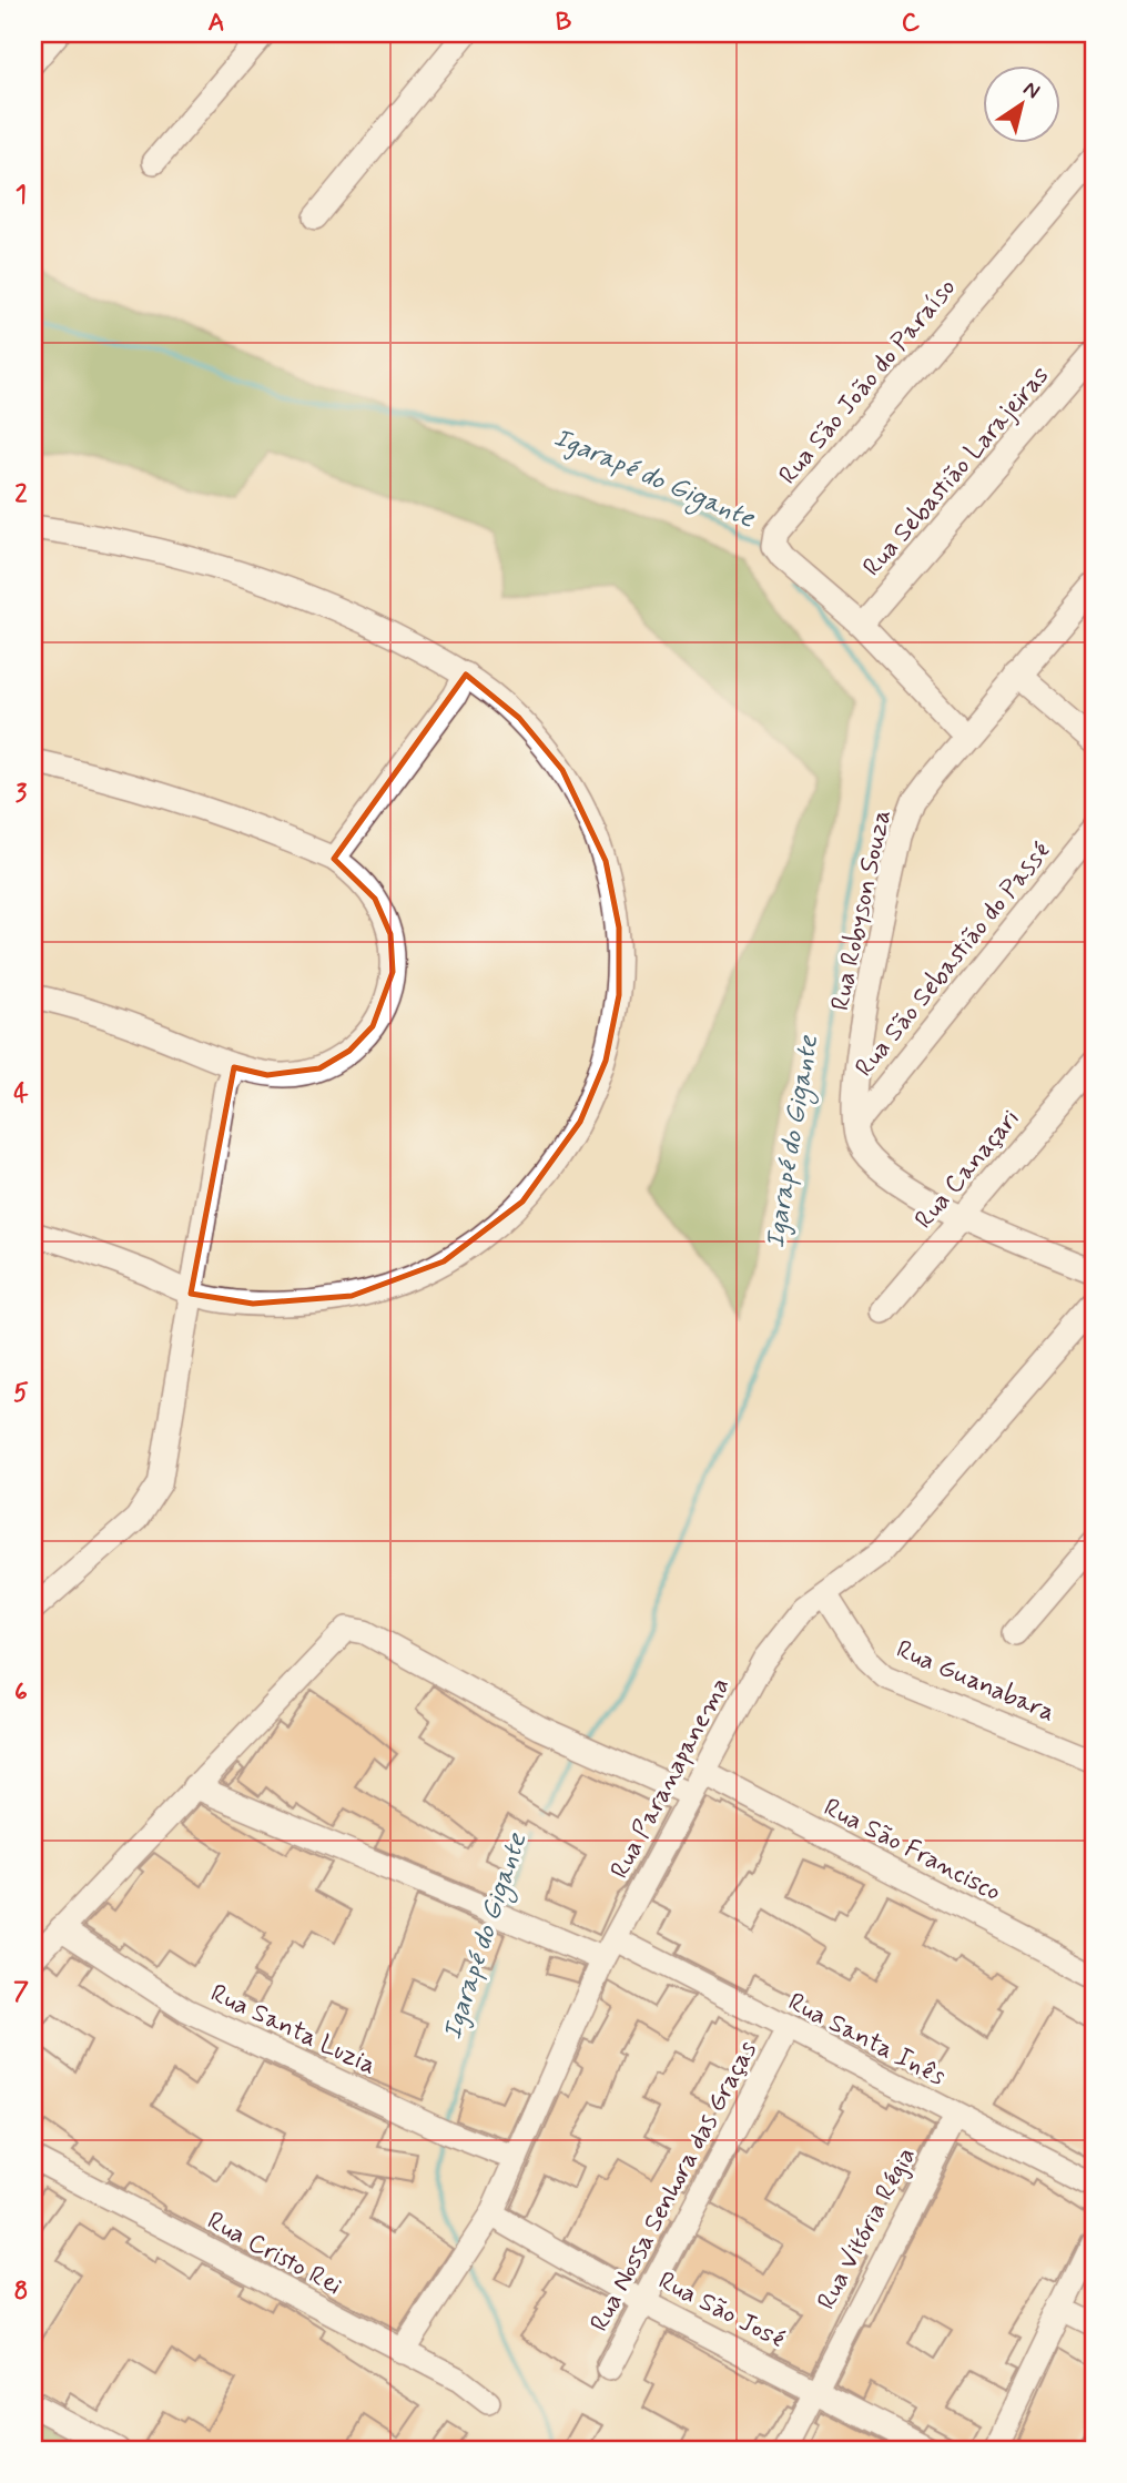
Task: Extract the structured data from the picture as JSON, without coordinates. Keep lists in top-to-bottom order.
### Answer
{
  "streets": {
    "street": [
      "Rua São João do Paraíso",
      "Rua Sebastião Larajeiras",
      "Rua Robyson Souza",
      "Rua São Sebastião do Passé",
      "Rua Canaçari",
      "Rua Guanabara",
      "Rua Paranapanema",
      "Rua São Francisco",
      "Rua Santa Luzia",
      "Rua Santa Inês",
      "Rua Nossa Senhora das Graças",
      "Rua Vitória Régia",
      "Rua Cristo Rei",
      "Rua São José"
    ]
  },
  "crossings": [
    ["Rua São João do Paraíso", "Rua Sebastião Larajeiras"],
    ["Rua São João do Paraíso", "Rua Robyson Souza"],
    ["Rua Robyson Souza", "Rua São Sebastião do Passé"],
    ["Rua Guanabara", "Rua Paranapanema"],
    ["Rua Paranapanema", "Rua São Francisco"],
    ["Rua Paranapanema", "Rua Santa Luzia"],
    ["Rua Paranapanema", "Rua Santa Inês"],
    ["Rua Paranapanema", "Rua Cristo Rei"],
    ["Rua Paranapanema", "Rua São José"],
    ["Rua Santa Inês", "Rua Nossa Senhora das Graças"],
    ["Rua Santa Inês", "Rua Vitória Régia"],
    ["Rua Nossa Senhora das Graças", "Rua São José"],
    ["Rua Vitória Régia", "Rua São José"]
  ],
  "water": ["Igarapé do Gigante"],
  "north": "top right",
  "grid": {
    "columns": ["A", "B", "C"],
    "rows": [
      "1",
      "2",
      "3",
      "4",
      "5",
      "6",
      "7",
      "8"
    ]
  }
}
